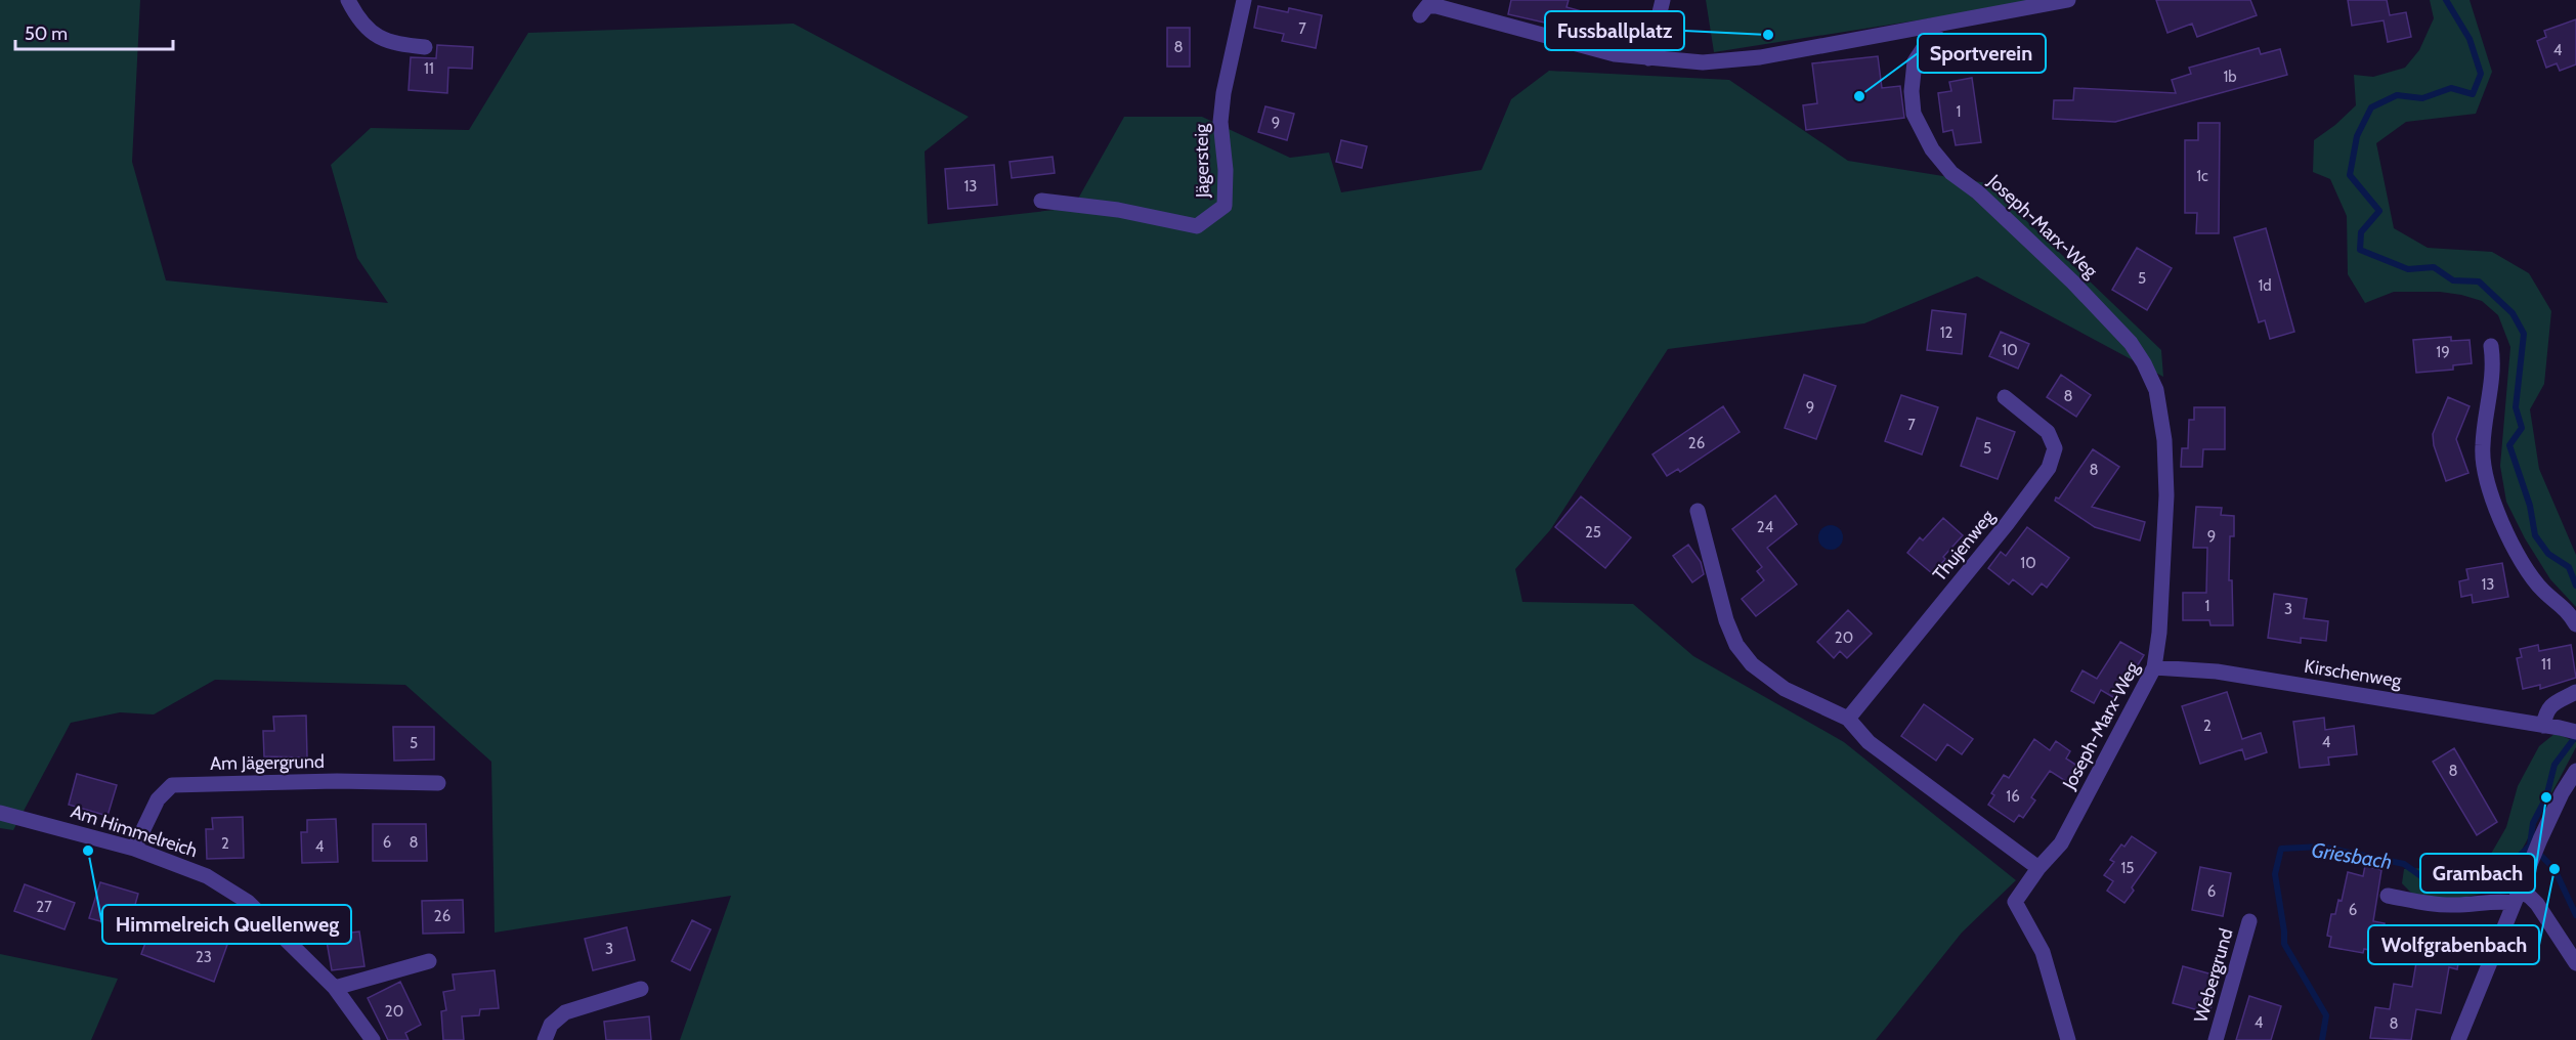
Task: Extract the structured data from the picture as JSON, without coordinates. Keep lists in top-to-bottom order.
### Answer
{
  "streets": {
    "street": [
      "Jägersteig",
      "Joseph-Marx-Weg",
      "Thujenweg",
      "Kirschenweg",
      "Am Jägergrund",
      "Am Himmelreich",
      "Webergrund"
    ]
  },
  "crossings": [
    ["Joseph-Marx-Weg", "Kirschenweg"],
    ["Am Jägergrund", "Am Himmelreich"]
  ],
  "water": ["Griesbach"],
  "places": [
    "Fussballplatz",
    "Sportverein",
    "Grambach",
    "Himmelreich Quellenweg",
    "Wolfgrabenbach"
  ],
  "house_numbers": [
    "7",
    "8",
    "4",
    "11",
    "1b",
    "1",
    "9",
    "1c",
    "13",
    "5",
    "1d",
    "12",
    "10",
    "19",
    "8",
    "9",
    "7",
    "26",
    "5",
    "8",
    "24",
    "25",
    "9",
    "10",
    "13",
    "1",
    "3",
    "20",
    "11",
    "2",
    "4",
    "5",
    "8",
    "16",
    "6",
    "8",
    "2",
    "4",
    "15",
    "6",
    "27",
    "6",
    "26",
    "3",
    "23",
    "20",
    "4",
    "8"
  ],
  "scale_bar": "50 m"
}
